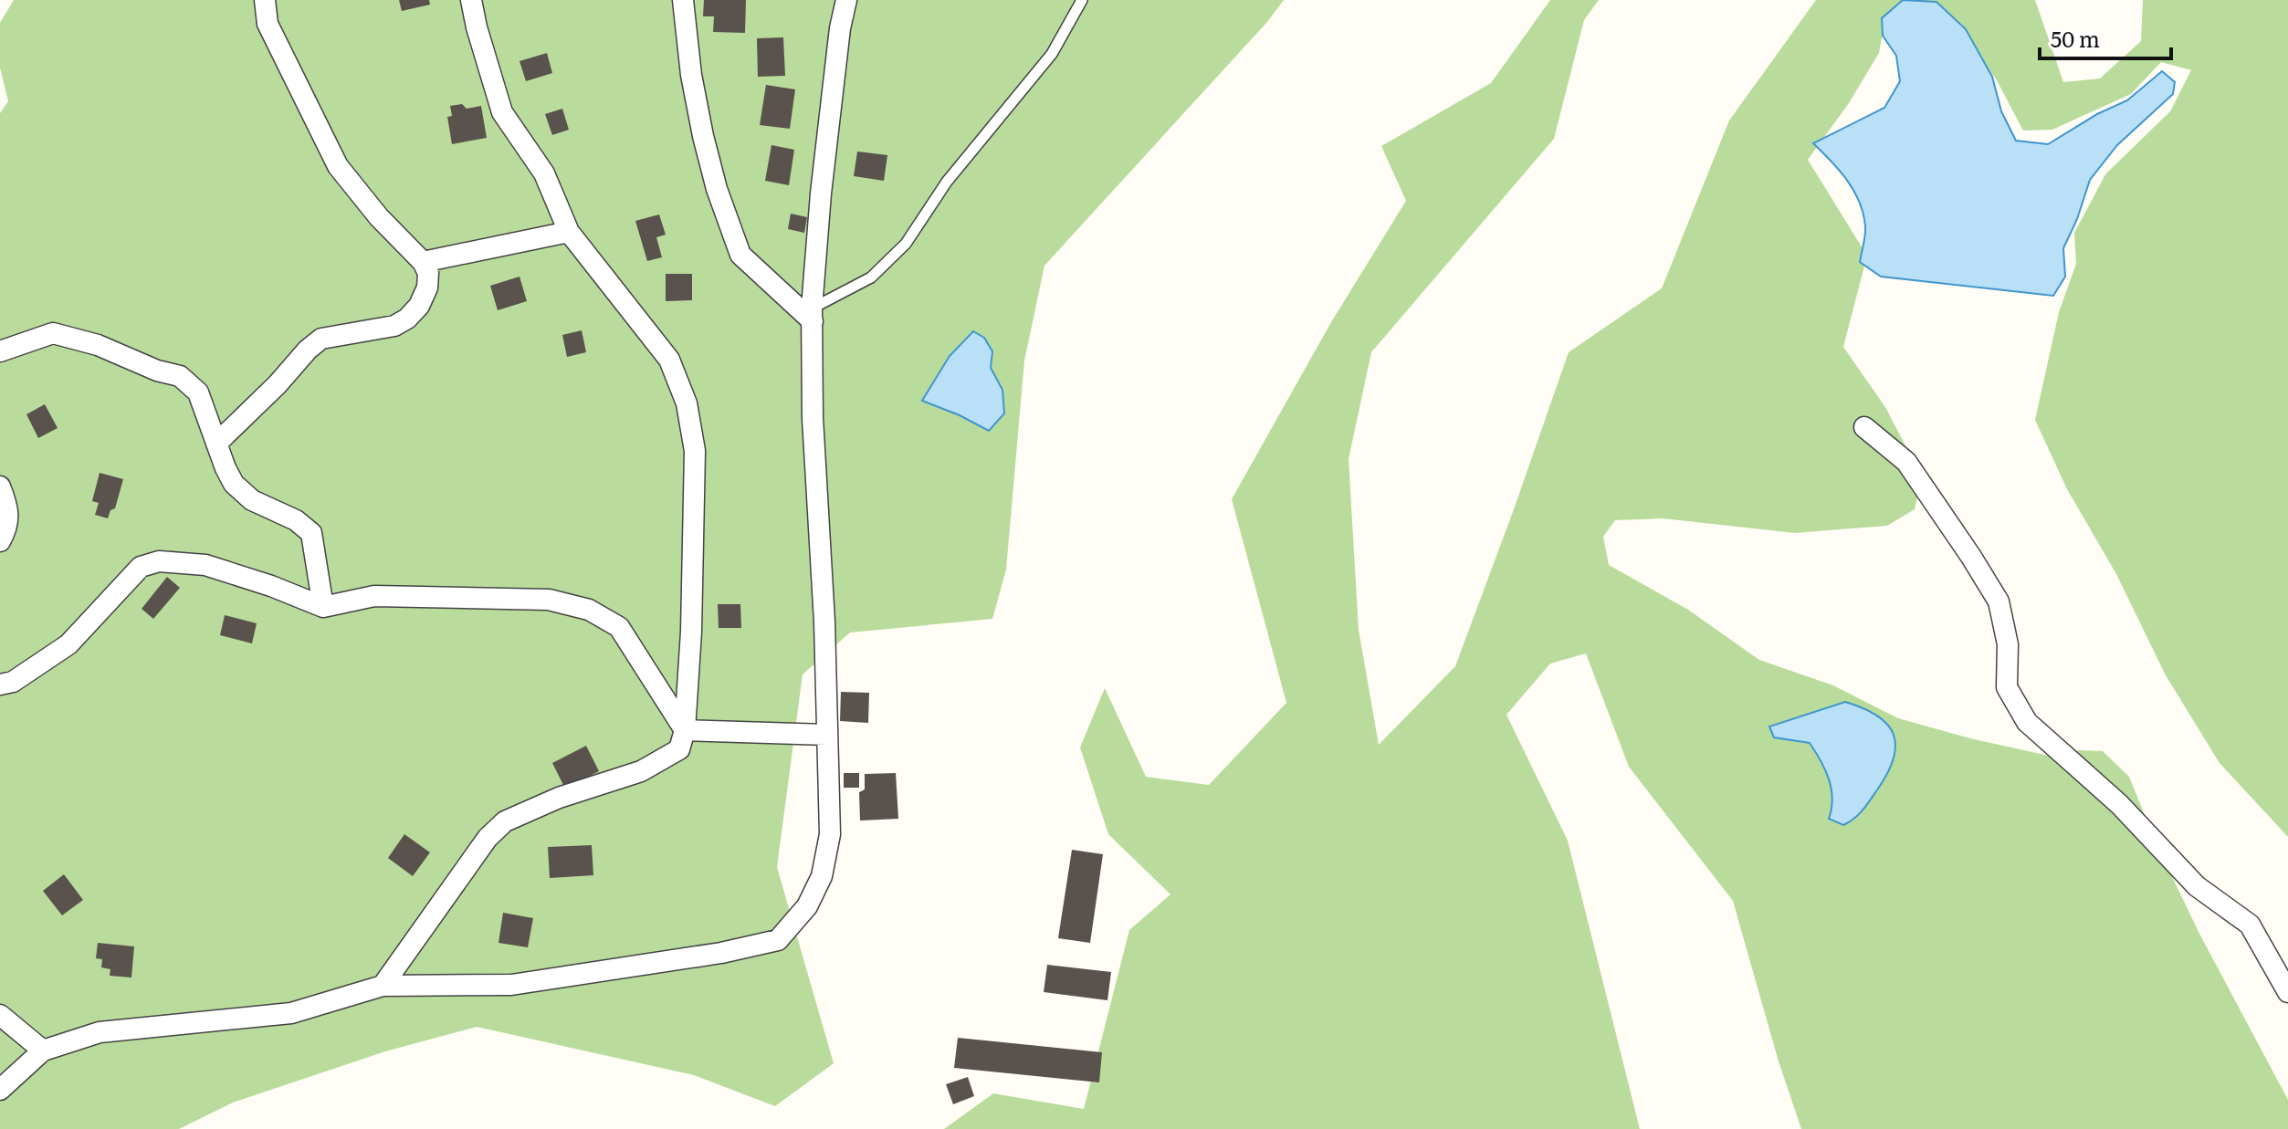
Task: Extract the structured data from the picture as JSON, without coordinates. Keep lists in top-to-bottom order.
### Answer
{
  "scale_bar": "50 m"
}
